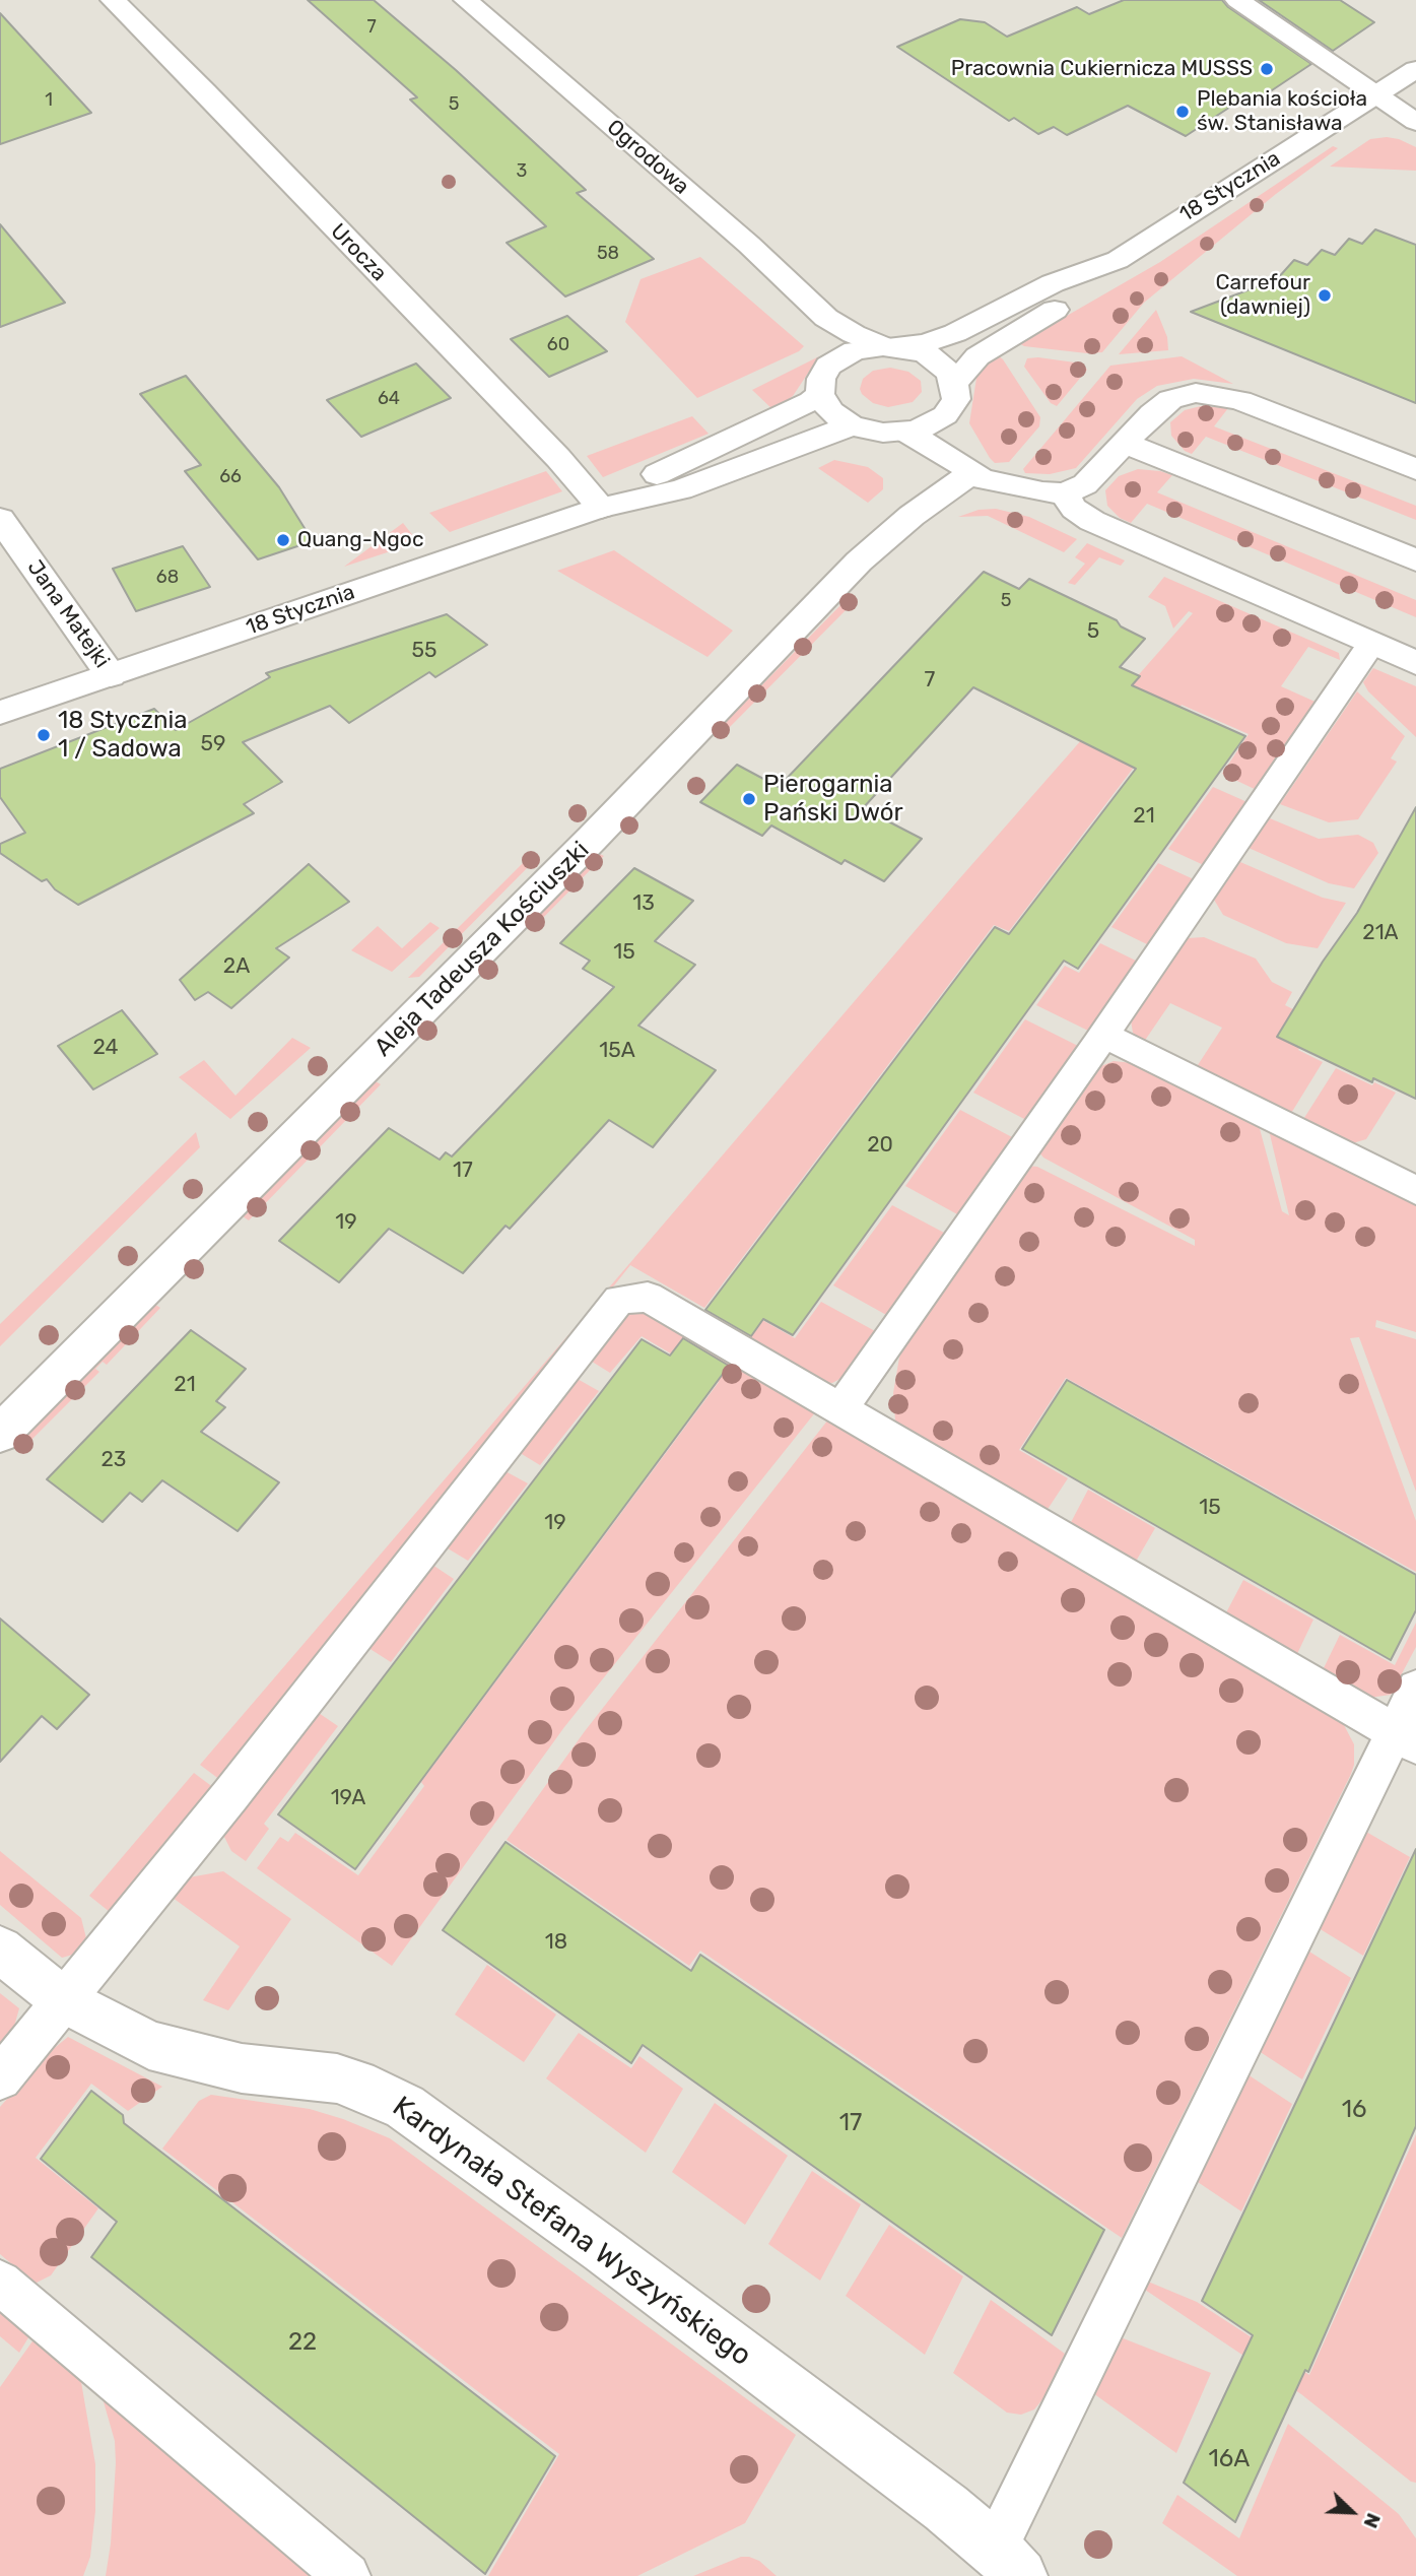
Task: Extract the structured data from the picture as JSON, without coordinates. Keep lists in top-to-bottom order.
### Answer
{
  "streets": {
    "street": [
      "Ogrodowa",
      "18 Stycznia",
      "Urocza",
      "Jana Matejki",
      "Aleja Tadeusza Kościuszki",
      "Kardynała Stefana Wyszyńskiego"
    ]
  },
  "crossings": [
    ["Ogrodowa", "18 Stycznia"],
    ["18 Stycznia", "Urocza"],
    ["18 Stycznia", "Jana Matejki"]
  ],
  "places": [
    "Pracownia Cukiernicza MUSSS",
    "Plebania kościoła św. Stanisława",
    "Carrefour (dawniej)",
    "Quang-Ngoc",
    "18 Stycznia 1 / Sadowa",
    "Pierogarnia Pański Dwór"
  ],
  "house_numbers": [
    "7",
    "1",
    "5",
    "3",
    "58",
    "60",
    "64",
    "66",
    "68",
    "5",
    "5",
    "55",
    "7",
    "59",
    "21",
    "13",
    "21A",
    "15",
    "2A",
    "24",
    "15A",
    "20",
    "17",
    "19",
    "21",
    "23",
    "15",
    "19",
    "19A",
    "18",
    "16",
    "17",
    "22",
    "16A"
  ],
  "north": "bottom right"
}
